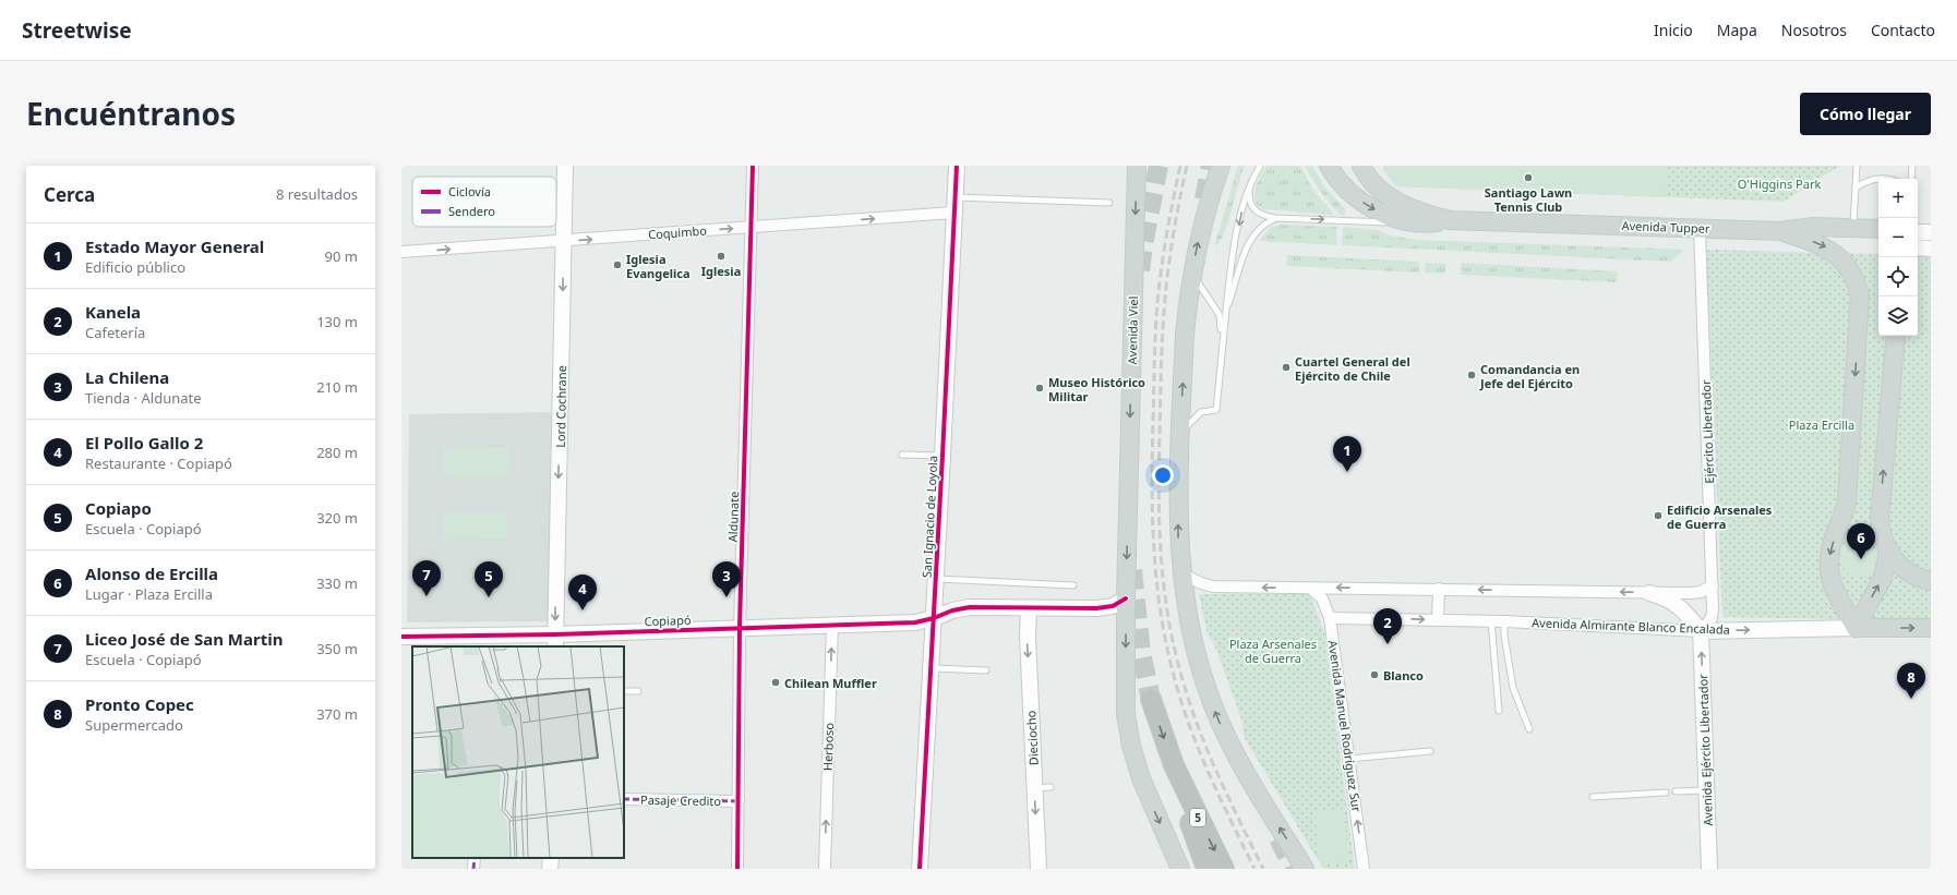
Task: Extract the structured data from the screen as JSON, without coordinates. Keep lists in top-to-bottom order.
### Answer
{
  "streets": {
    "highway": ["5"],
    "main road": ["Avenida Tupper", "Avenida Viel", "Avenida Almirante Blanco Encalada"],
    "street": [
      "Coquimbo",
      "Lord Cochrane",
      "Ejército Libertador",
      "Aldunate",
      "San Ignacio de Loyola",
      "Copiapó",
      "Avenida Manuel Rodríguez Sur",
      "Dieciocho",
      "Herboso",
      "Avenida Ejército Libertador",
      "Pasaje Credito"
    ]
  },
  "crossings": [
    ["Avenida Tupper", "Ejército Libertador"],
    ["Coquimbo", "Lord Cochrane"],
    ["Coquimbo", "Aldunate"],
    ["Coquimbo", "San Ignacio de Loyola"],
    ["Avenida Viel", "Copiapó"],
    ["Lord Cochrane", "Copiapó"],
    ["Ejército Libertador", "Avenida Almirante Blanco Encalada"],
    ["Ejército Libertador", "Avenida Ejército Libertador"],
    ["Aldunate", "Copiapó"],
    ["Aldunate", "Pasaje Credito"],
    ["San Ignacio de Loyola", "Copiapó"],
    ["Copiapó", "Dieciocho"],
    ["Copiapó", "Herboso"],
    ["Avenida Almirante Blanco Encalada", "Avenida Manuel Rodríguez Sur"],
    ["Avenida Almirante Blanco Encalada", "Avenida Ejército Libertador"]
  ],
  "one_way": [
    "Coquimbo",
    "Lord Cochrane",
    "Avenida Almirante Blanco Encalada",
    "Avenida Manuel Rodríguez Sur",
    "Dieciocho",
    "Herboso",
    "Avenida Ejército Libertador"
  ],
  "parks": ["O'Higgins Park", "Plaza Ercilla", "Plaza Arsenales de Guerra"],
  "places": [
    "Santiago Lawn Tennis Club",
    "Iglesia",
    "Iglesia Evangelica",
    "Cuartel General del Ejército de Chile",
    "Comandancia en Jefe del Ejército",
    "Museo Histórico Militar",
    "Edificio Arsenales de Guerra",
    "Blanco",
    "Chilean Muffler"
  ],
  "legend": ["Ciclovía", "Sendero"],
  "page": {
    "header": "Streetwise",
    "nav": [
      "Inicio",
      "Mapa",
      "Nosotros",
      "Contacto"
    ],
    "title": "Encuéntranos",
    "buttons": "Cómo llegar",
    "heading": ["Cerca", "8 resultados"],
    "map_buttons": ["+", "−"],
    "list": [
      {
        "mark": "1",
        "name": "Estado Mayor General",
        "note": "Edificio público",
        "value": "90 m"
      },
      {
        "mark": "2",
        "name": "Kanela",
        "note": "Cafetería",
        "value": "130 m"
      },
      {
        "mark": "3",
        "name": "La Chilena",
        "note": "Tienda · Aldunate",
        "value": "210 m"
      },
      {
        "mark": "4",
        "name": "El Pollo Gallo 2",
        "note": "Restaurante · Copiapó",
        "value": "280 m"
      },
      {
        "mark": "5",
        "name": "Copiapo",
        "note": "Escuela · Copiapó",
        "value": "320 m"
      },
      {
        "mark": "6",
        "name": "Alonso de Ercilla",
        "note": "Lugar · Plaza Ercilla",
        "value": "330 m"
      },
      {
        "mark": "7",
        "name": "Liceo José de San Martin",
        "note": "Escuela · Copiapó",
        "value": "350 m"
      },
      {
        "mark": "8",
        "name": "Pronto Copec",
        "note": "Supermercado",
        "value": "370 m"
      }
    ],
    "pins": [
      "1",
      "6",
      "7",
      "3",
      "5",
      "4",
      "2",
      "8"
    ]
  }
}
